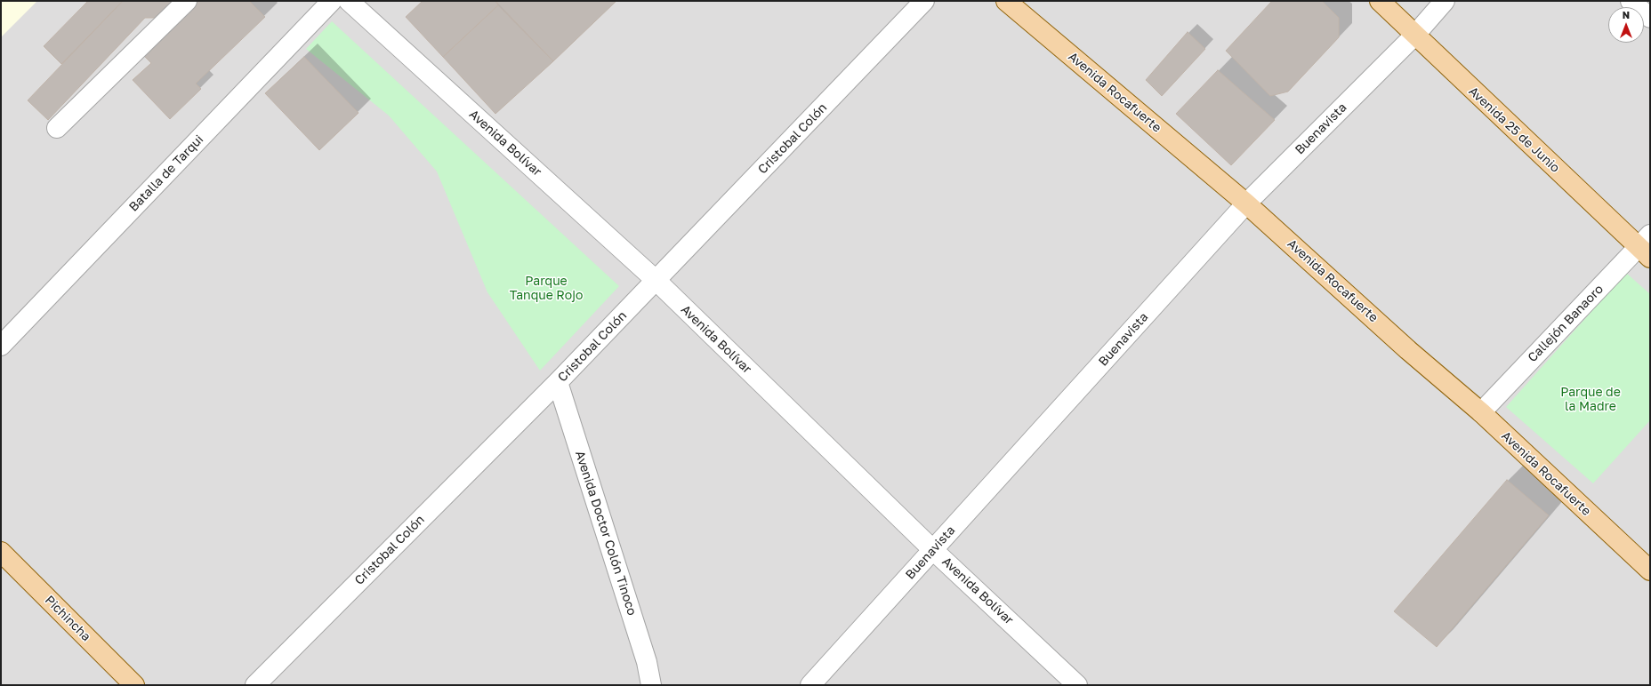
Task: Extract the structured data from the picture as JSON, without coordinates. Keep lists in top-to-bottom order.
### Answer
{
  "streets": {
    "main road": ["Avenida Rocafuerte", "Avenida 25 de Junio", "Pichincha"],
    "street": [
      "Buenavista",
      "Cristobal Colón",
      "Avenida Bolívar",
      "Batalla de Tarqui",
      "Callejón Banaoro",
      "Avenida Doctor Colón Tinoco"
    ]
  },
  "crossings": [
    ["Avenida Rocafuerte", "Buenavista"],
    ["Avenida Rocafuerte", "Callejón Banaoro"],
    ["Buenavista", "Avenida 25 de Junio"],
    ["Buenavista", "Avenida Bolívar"],
    ["Avenida 25 de Junio", "Callejón Banaoro"],
    ["Cristobal Colón", "Avenida Bolívar"],
    ["Cristobal Colón", "Avenida Doctor Colón Tinoco"]
  ],
  "parks": ["Parque Tanque Rojo", "Parque de la Madre"],
  "north": "top"
}
